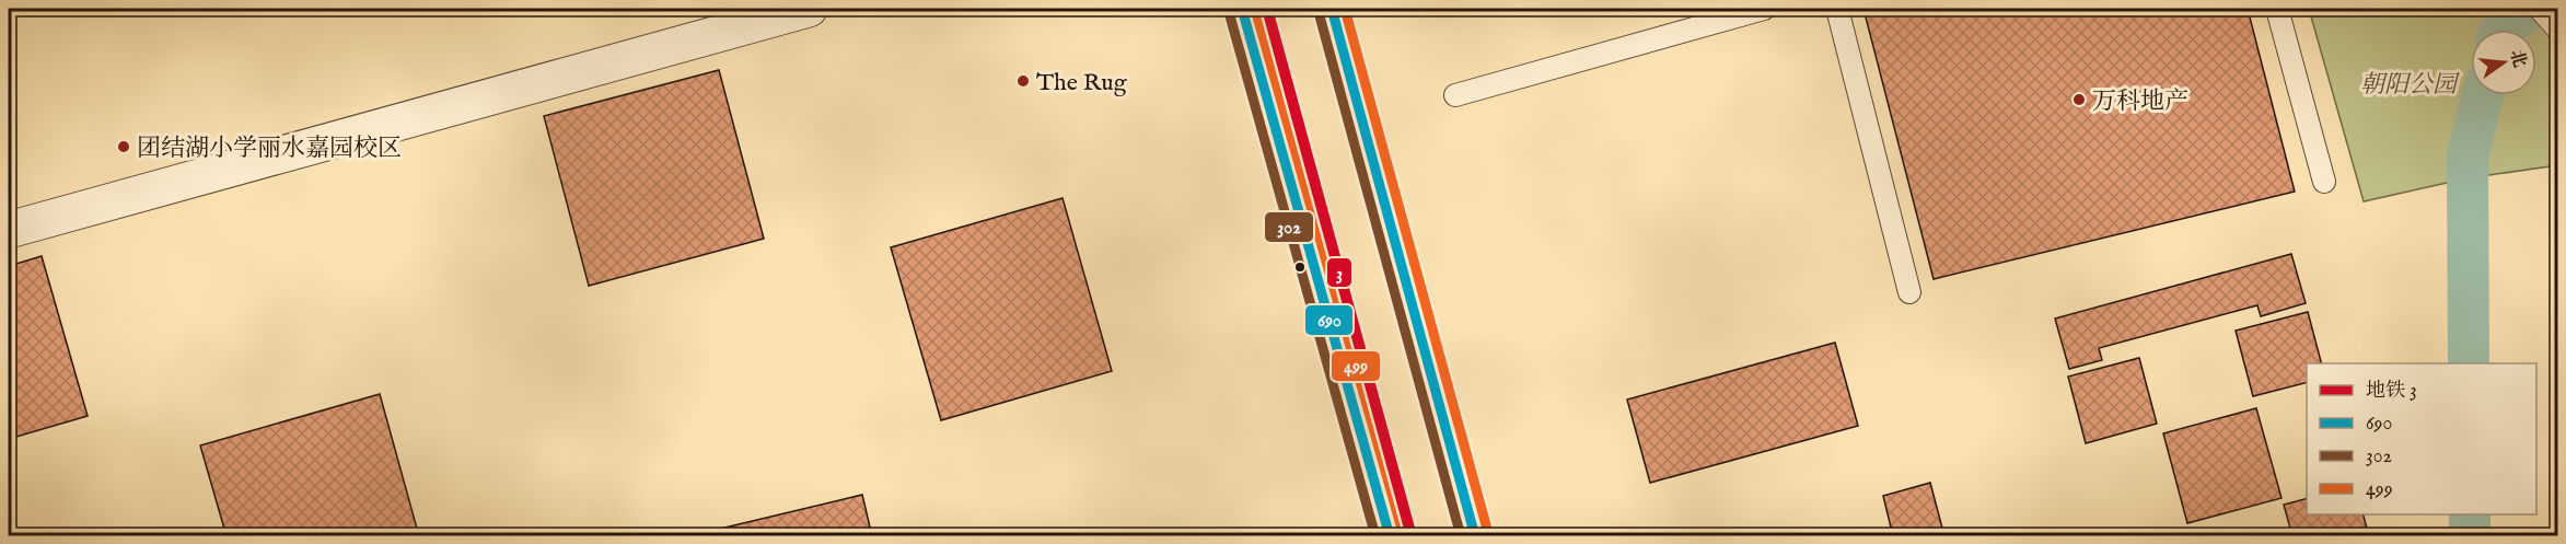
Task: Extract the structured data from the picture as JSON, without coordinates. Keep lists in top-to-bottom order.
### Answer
{
  "parks": ["朝阳公园"],
  "places": ["The Rug", "万科地产", "团结湖小学丽水嘉园校区"],
  "lines": [
    "metro line 3",
    "transit line 690",
    "transit line 499",
    "transit line 302"
  ],
  "legend": [
    "地铁 3",
    "690",
    "302",
    "499"
  ],
  "north": "right"
}
